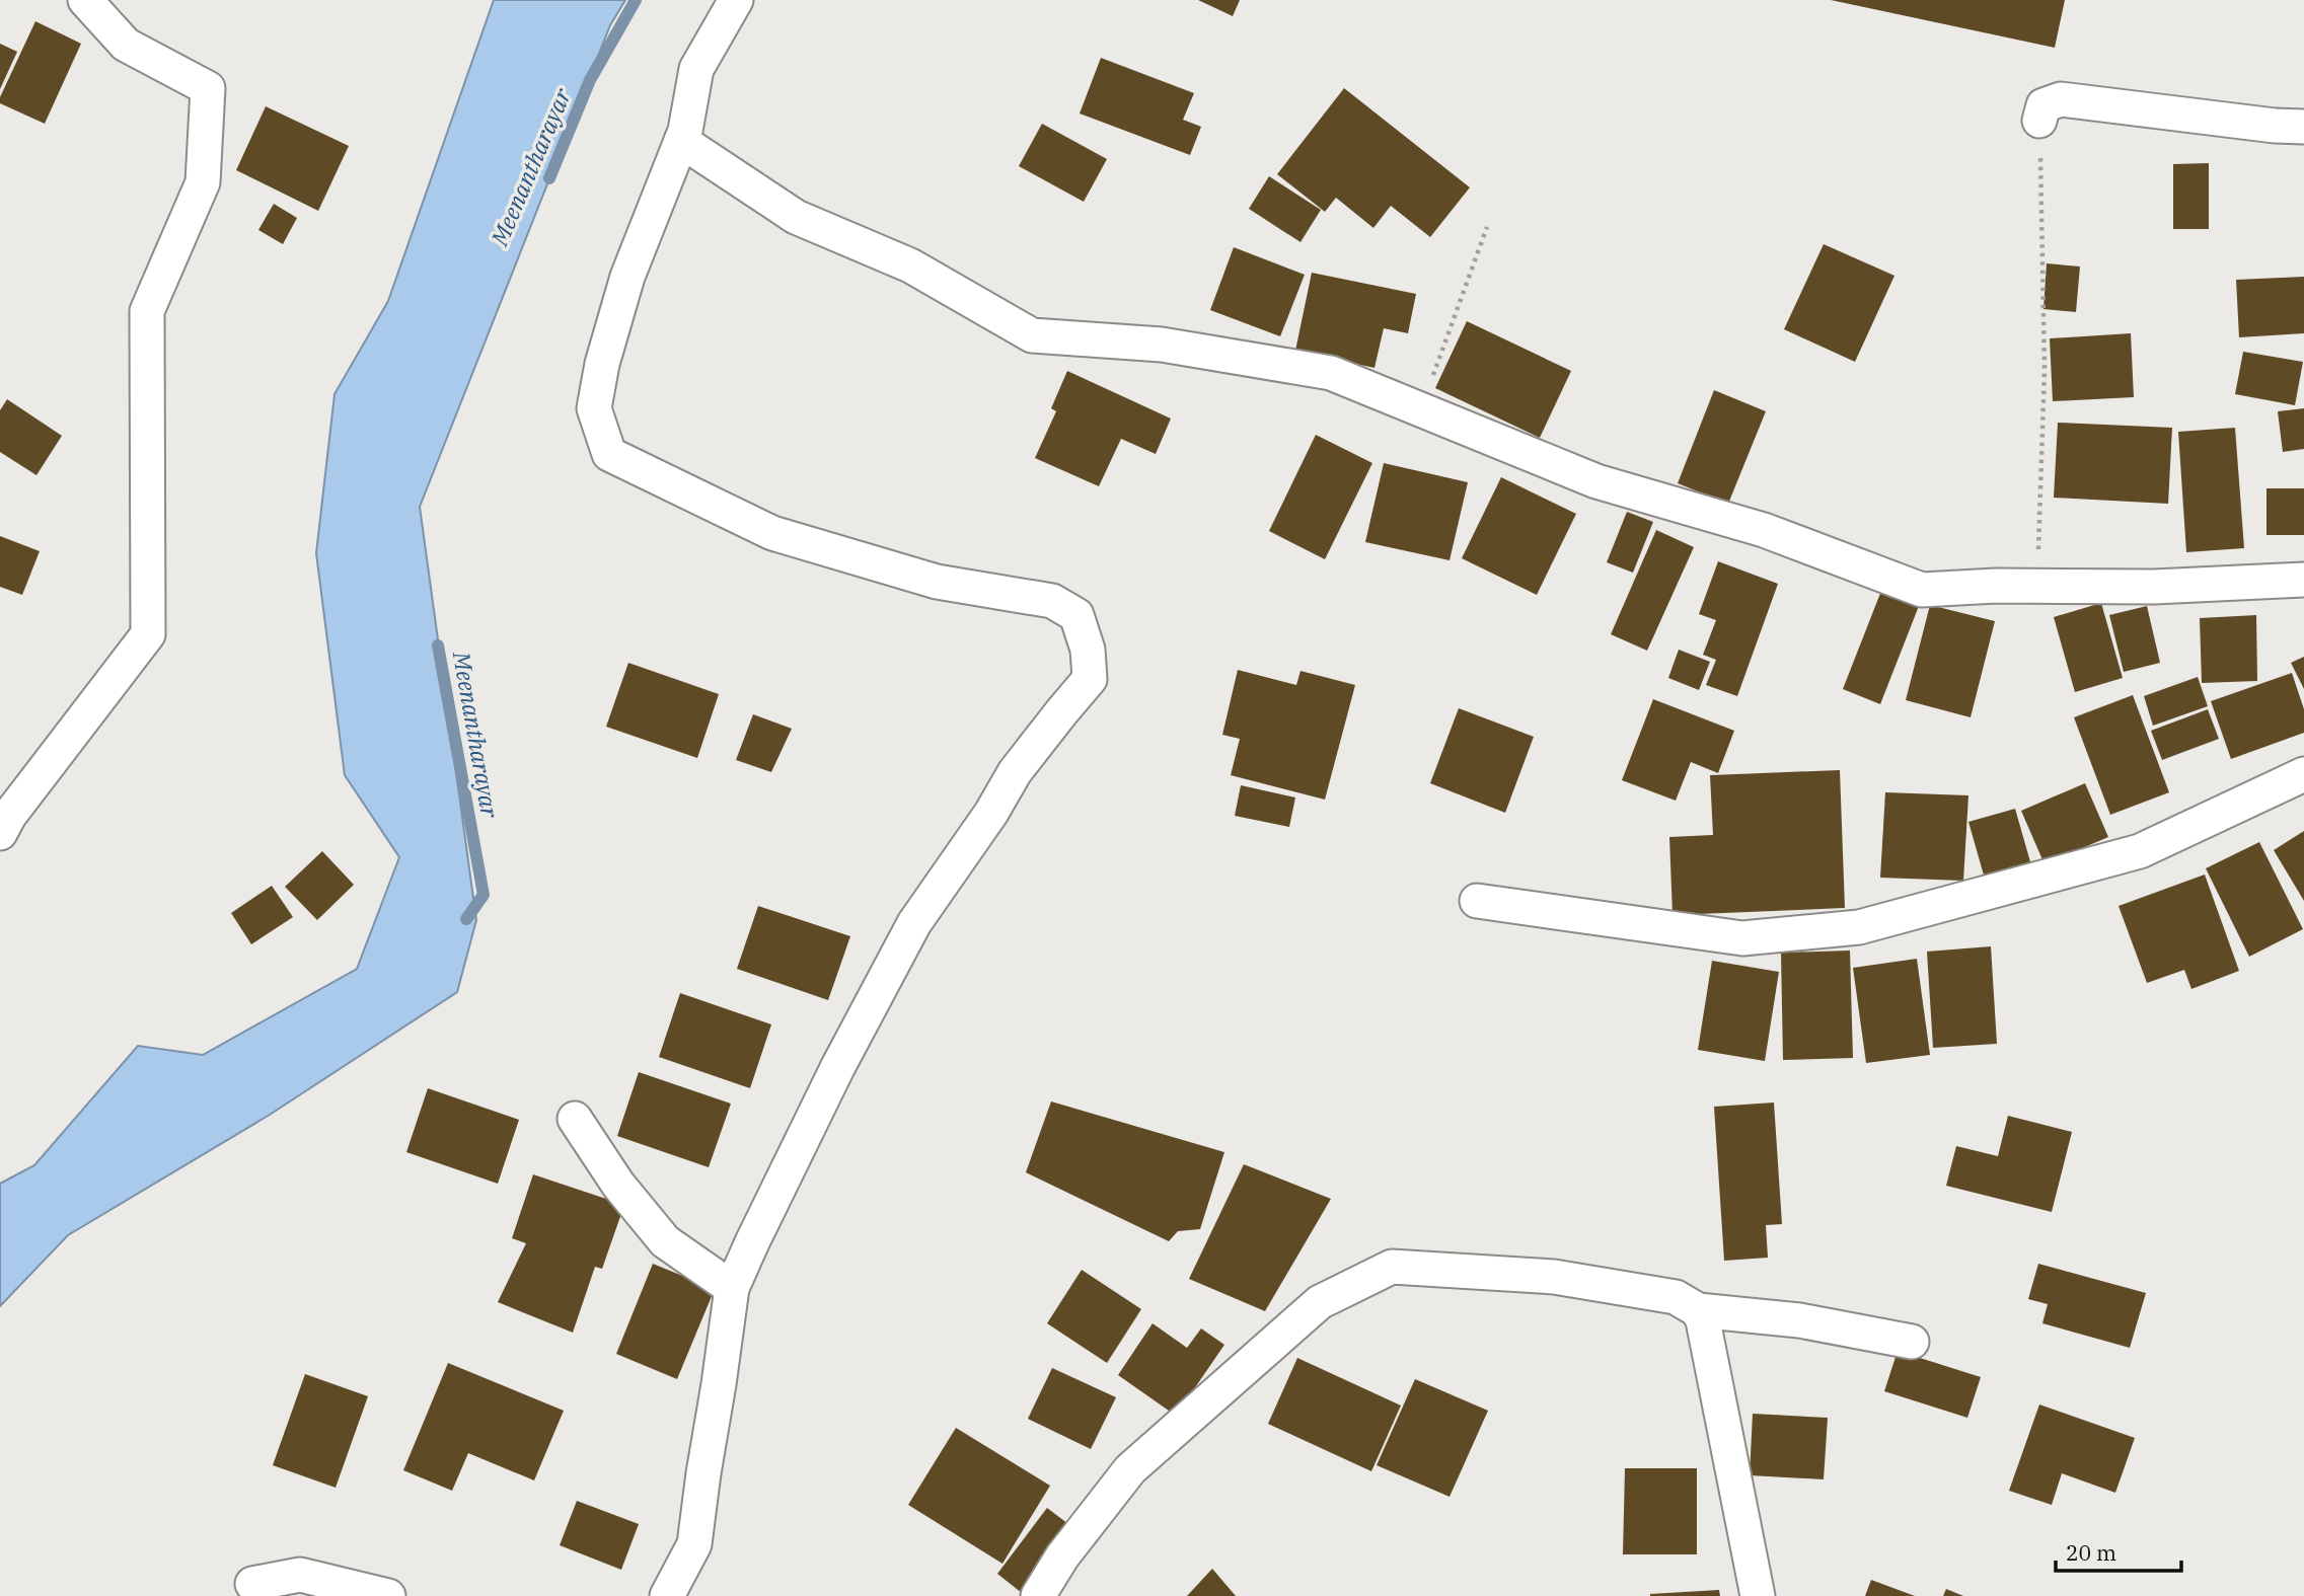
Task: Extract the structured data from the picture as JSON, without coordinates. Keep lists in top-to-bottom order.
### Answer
{
  "water": ["Meenantharayar"],
  "scale_bar": "20 m"
}
